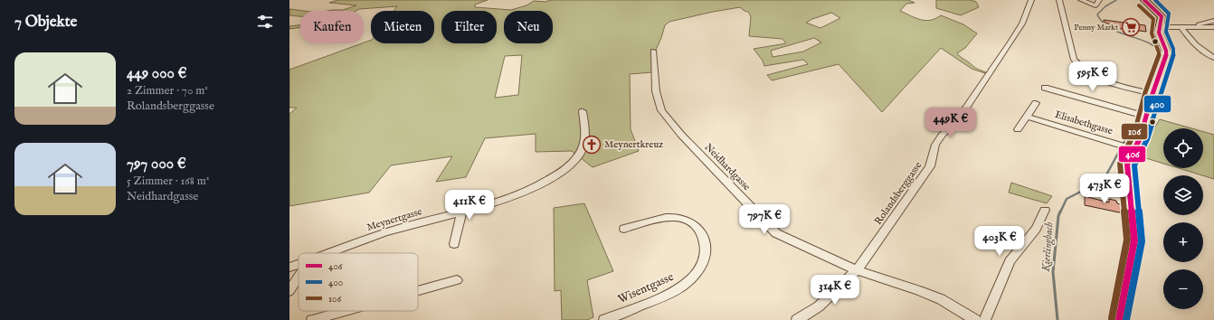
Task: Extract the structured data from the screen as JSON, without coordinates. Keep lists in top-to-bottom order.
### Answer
{
  "streets": {
    "street": [
      "Elisabethgasse",
      "Neidhardgasse",
      "Rolandsberggasse",
      "Meynertgasse",
      "Wisentgasse"
    ]
  },
  "crossings": [
    ["Neidhardgasse", "Rolandsberggasse"]
  ],
  "water": ["Kierlingbach"],
  "places": {
    "supermarket": ["Penny Markt"],
    "church": ["Meynertkreuz"]
  },
  "lines": ["transit line 406", "transit line 400", "transit line 106"],
  "legend": ["406", "400", "106"],
  "page": {
    "heading": "7 Objekte",
    "chip": [
      "Kaufen",
      "Mieten",
      "Filter",
      "Neu"
    ],
    "list": [
      {
        "name": "449 000 €",
        "note": "2 Zimmer · 70 m² · Rolandsberggasse"
      },
      {
        "name": "797 000 €",
        "note": "5 Zimmer · 168 m² · Neidhardgasse"
      }
    ],
    "price": [
      "595K €",
      "449K €",
      "473K €",
      "411K €",
      "797K €",
      "403K €",
      "314K €"
    ],
    "map_buttons": ["+", "−"]
  }
}
